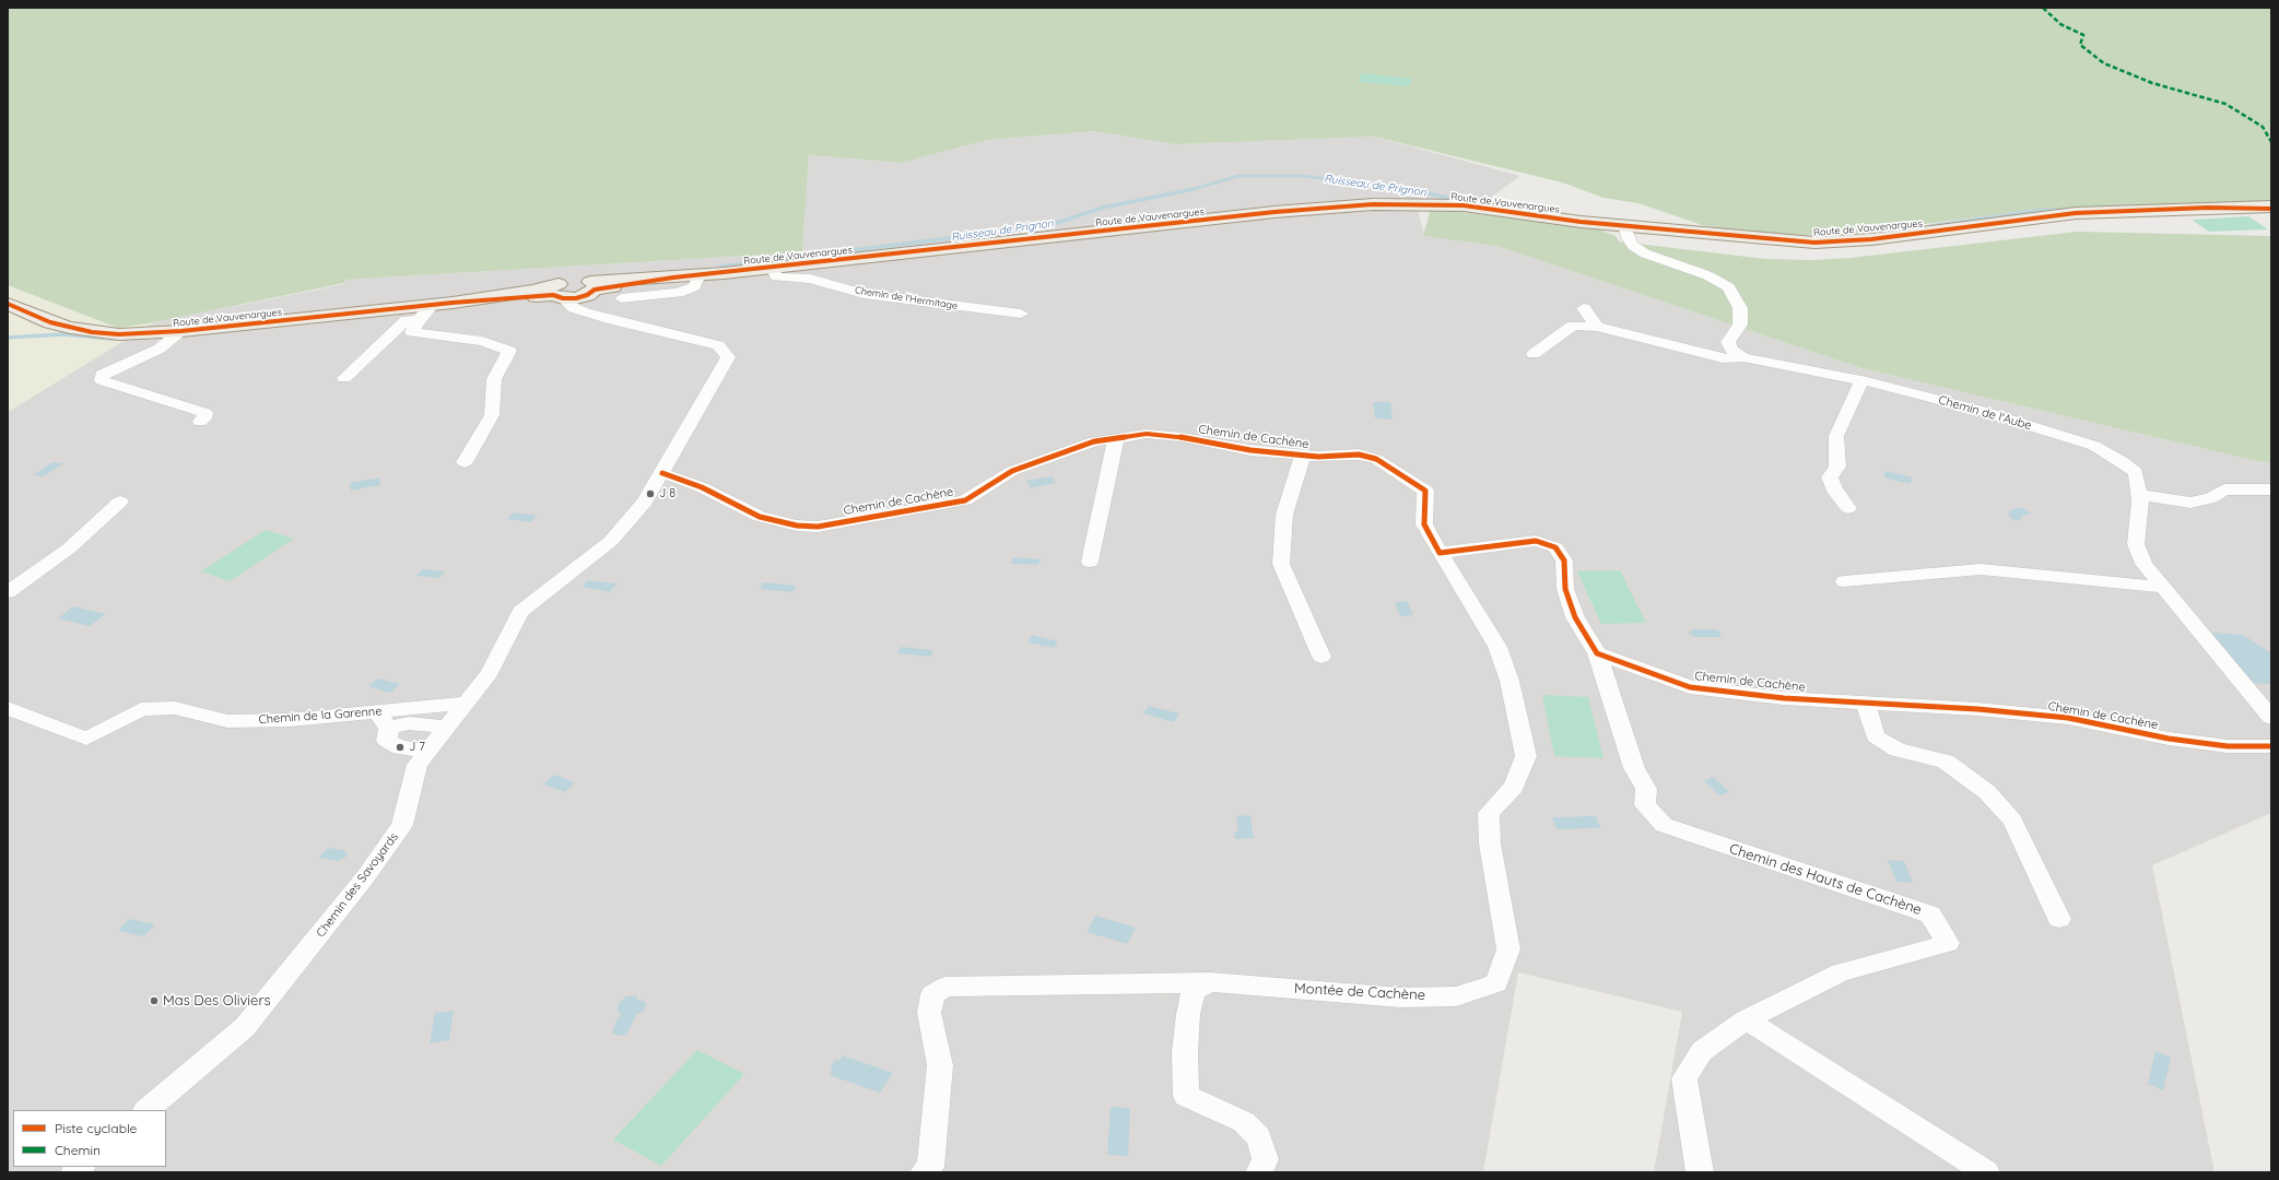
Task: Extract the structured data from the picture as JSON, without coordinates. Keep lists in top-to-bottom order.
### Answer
{
  "streets": {
    "main road": ["Route de Vauvenargues"],
    "street": [
      "Chemin de l'Hermitage",
      "Chemin de l'Aube",
      "Chemin de Cachène",
      "Chemin de la Garenne",
      "Chemin des Hauts de Cachène",
      "Chemin des Savoyards",
      "Montée de Cachène"
    ]
  },
  "crossings": [
    ["Route de Vauvenargues", "Chemin de l'Hermitage"],
    ["Route de Vauvenargues", "Chemin des Savoyards"],
    ["Chemin de Cachène", "Chemin des Hauts de Cachène"],
    ["Chemin de Cachène", "Chemin des Savoyards"],
    ["Chemin de Cachène", "Montée de Cachène"],
    ["Chemin de la Garenne", "Chemin des Savoyards"]
  ],
  "water": ["Ruisseau de Prignon"],
  "places": ["J 8", "J 7", "Mas Des Oliviers"],
  "legend": ["Piste cyclable", "Chemin"]
}
